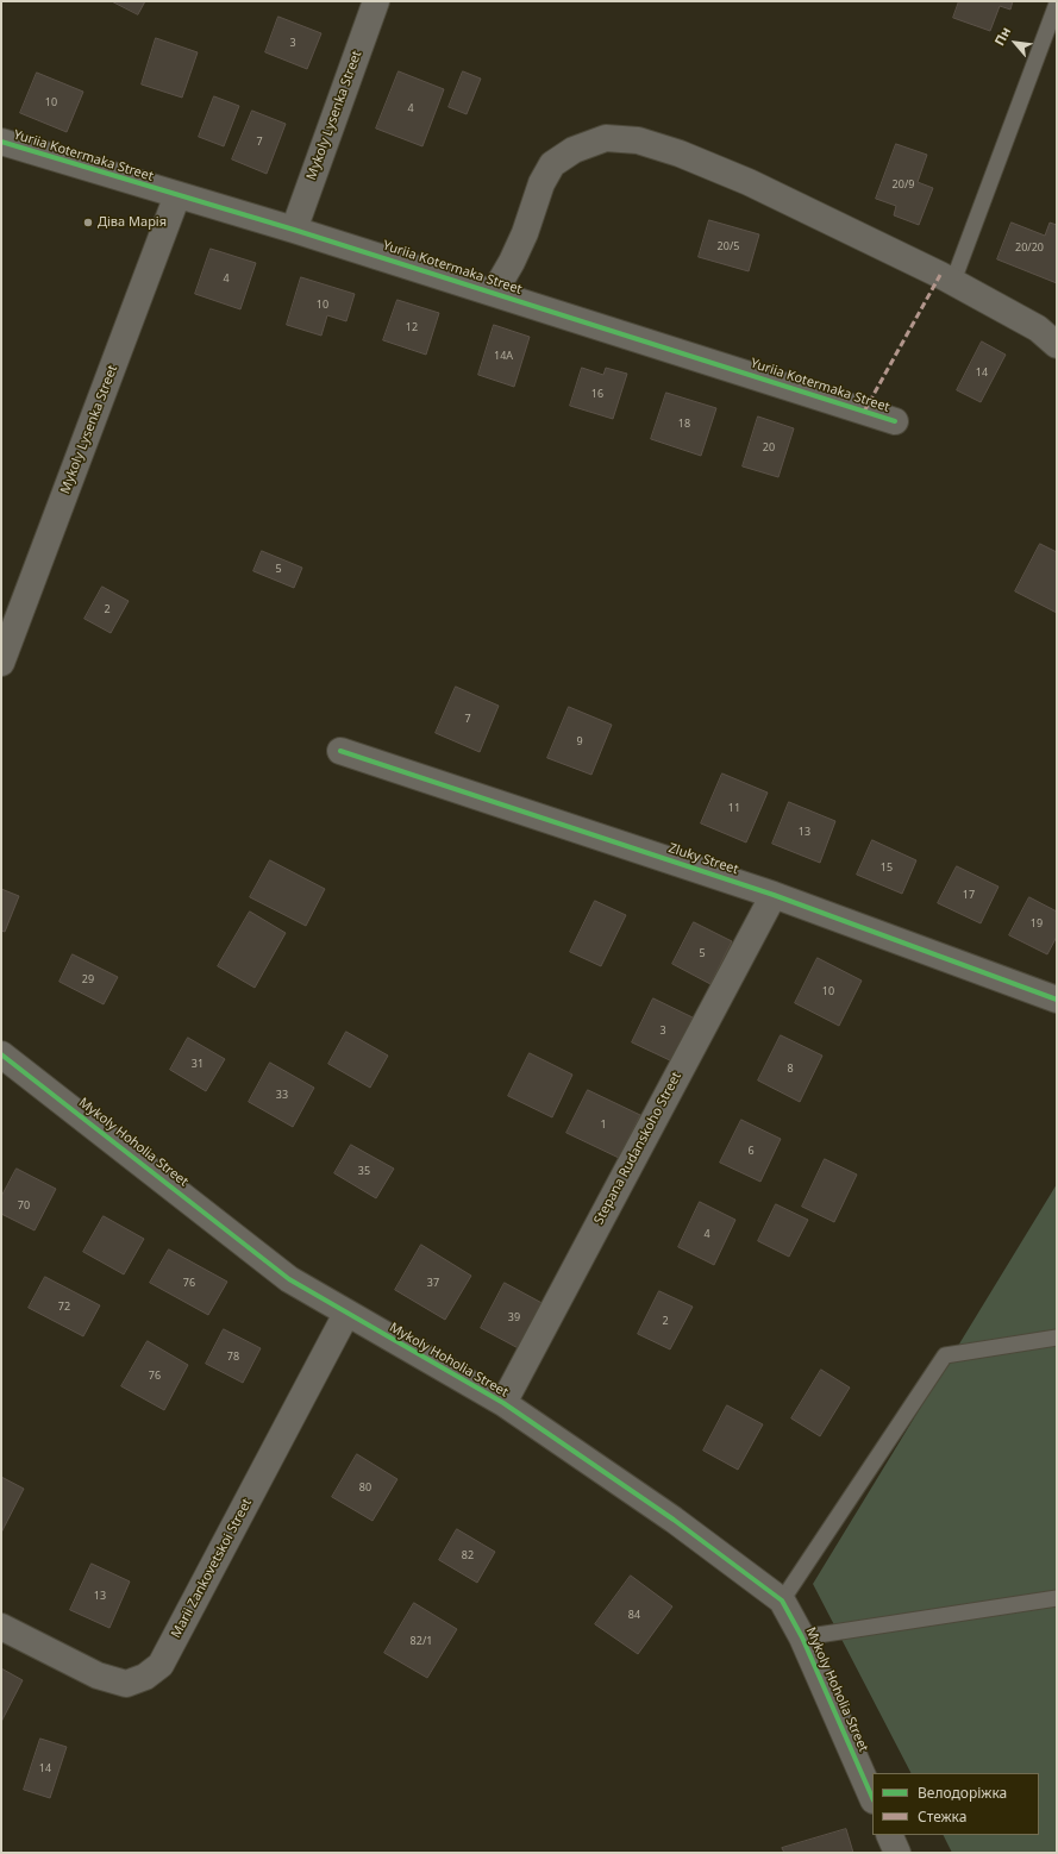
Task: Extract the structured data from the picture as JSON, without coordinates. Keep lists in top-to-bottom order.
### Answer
{
  "streets": {
    "street": [
      "Mykoly Lysenka Street",
      "Yuriia Kotermaka Street",
      "Zluky Street",
      "Mykoly Hoholia Street",
      "Stepana Rudanskoho Street",
      "Marii Zankovetskoi Street"
    ]
  },
  "crossings": [
    ["Mykoly Lysenka Street", "Yuriia Kotermaka Street"],
    ["Zluky Street", "Stepana Rudanskoho Street"],
    ["Mykoly Hoholia Street", "Stepana Rudanskoho Street"],
    ["Mykoly Hoholia Street", "Marii Zankovetskoi Street"]
  ],
  "places": ["Діва Марія"],
  "house_numbers": [
    "3",
    "10",
    "4",
    "7",
    "20/9",
    "20/5",
    "20/20",
    "4",
    "10",
    "12",
    "14А",
    "14",
    "16",
    "18",
    "20",
    "5",
    "2",
    "7",
    "9",
    "11",
    "13",
    "15",
    "17",
    "19",
    "5",
    "29",
    "10",
    "3",
    "31",
    "8",
    "33",
    "1",
    "6",
    "35",
    "70",
    "4",
    "76",
    "37",
    "72",
    "39",
    "2",
    "78",
    "76",
    "80",
    "82",
    "13",
    "84",
    "82/1",
    "14"
  ],
  "legend": ["Велодоріжка", "Стежка"],
  "north": "top left"
}
